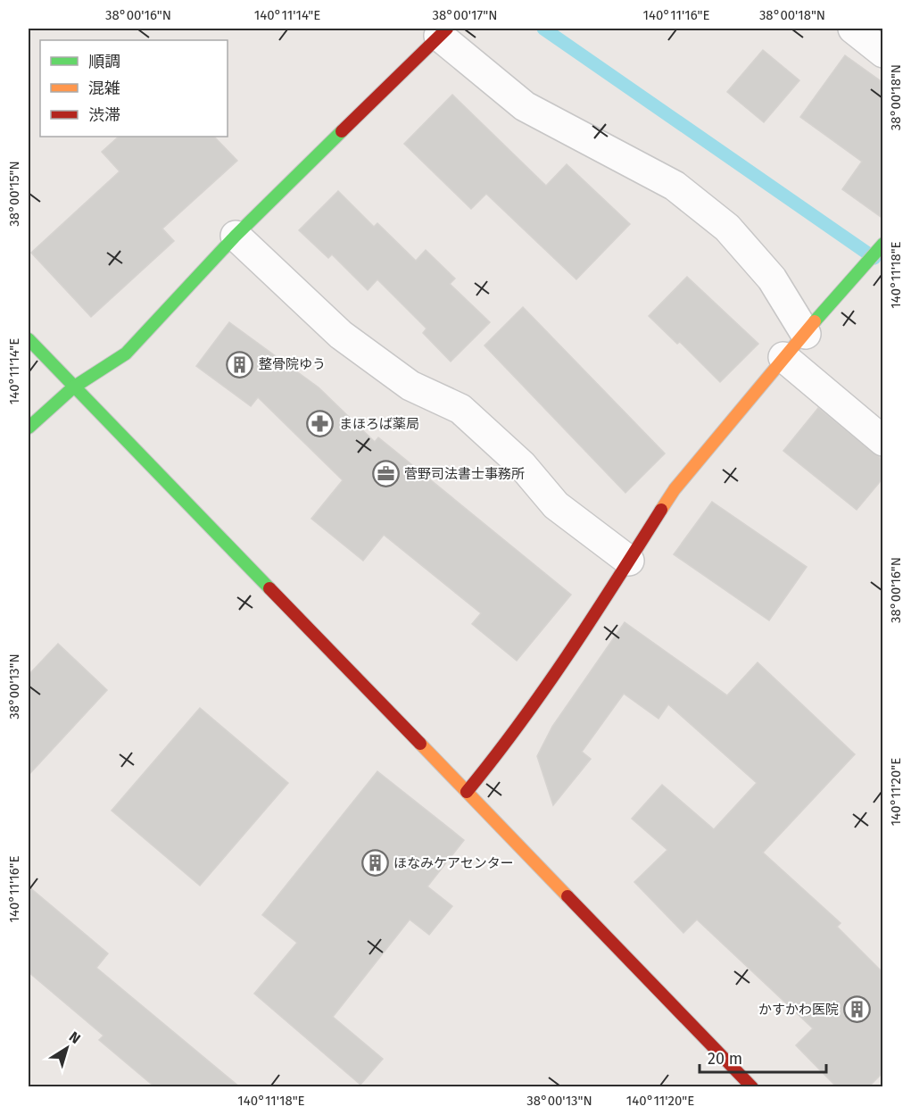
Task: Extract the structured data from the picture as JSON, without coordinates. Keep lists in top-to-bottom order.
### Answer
{
  "places": {
    "building": ["整骨院ゆう", "ほなみケアセンター", "かすかわ医院"],
    "pharmacy": ["まほろば薬局"],
    "office": ["菅野司法書士事務所"]
  },
  "legend": ["順調", "混雑", "渋滞"],
  "scale_bar": "20 m",
  "north": "top right",
  "coordinates": [
    "38°00'16\"N",
    "140°11'14\"E",
    "38°00'17\"N",
    "140°11'16\"E",
    "38°00'18\"N",
    "38°00'15\"N",
    "140°11'18\"E",
    "38°00'13\"N",
    "140°11'20\"E"
  ]
}
